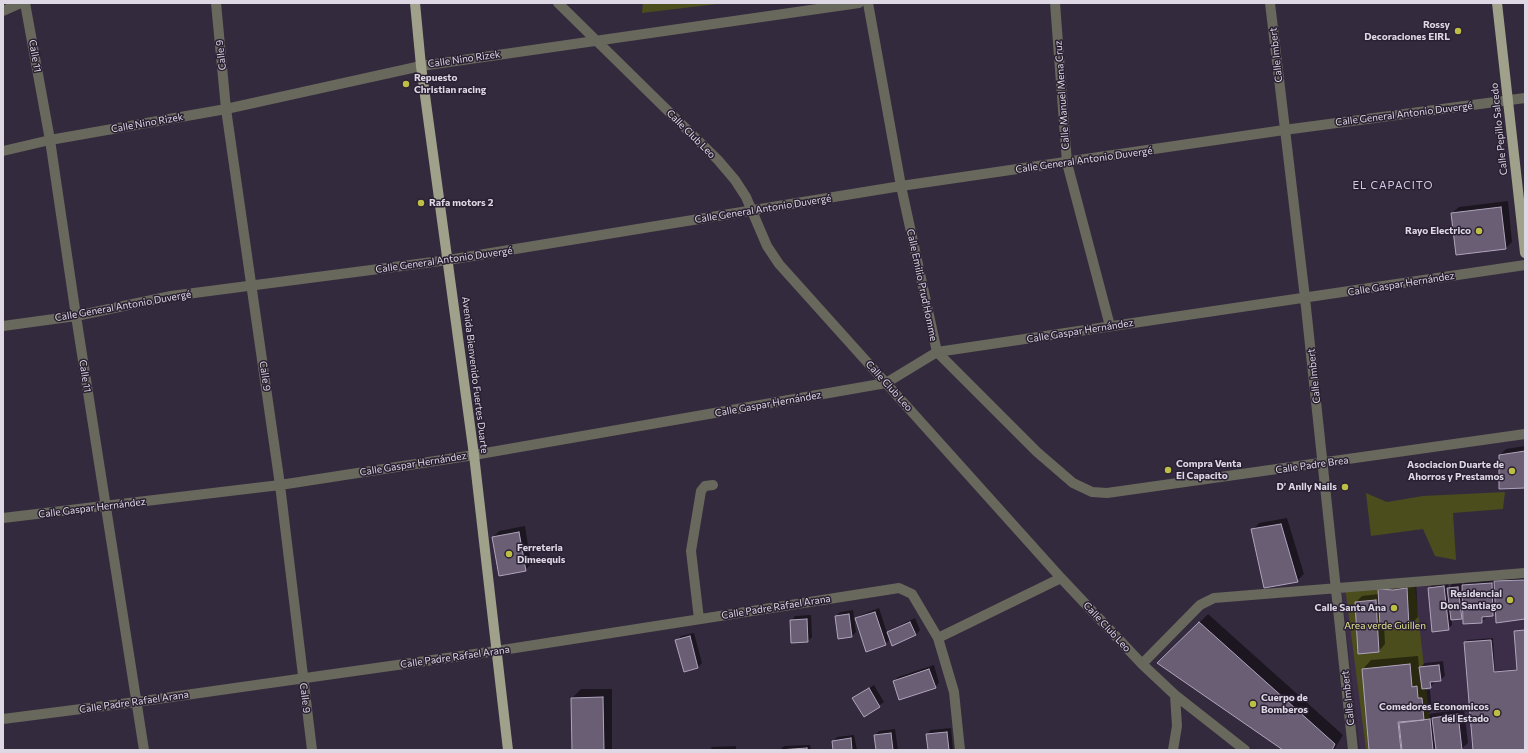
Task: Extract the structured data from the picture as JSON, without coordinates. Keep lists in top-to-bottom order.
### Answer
{
  "streets": {
    "main road": ["Calle Pepillo Salcedo", "Avenida Bienvenido Fuertes Duarte"],
    "street": [
      "Calle 9",
      "Calle Imbert",
      "Calle 11",
      "Calle Nino Rizek",
      "Calle Manuel Mena Cruz",
      "Calle General Antonio Duvergé",
      "Calle Club Leo",
      "Calle Gaspar Hernández",
      "Calle Emilio Prud'Homme",
      "Calle Padre Brea",
      "Calle Padre Rafael Arana"
    ]
  },
  "crossings": [
    ["Calle 9", "Calle Nino Rizek"],
    ["Calle 9", "Calle General Antonio Duvergé"],
    ["Calle 9", "Calle Gaspar Hernández"],
    ["Calle 9", "Calle Padre Rafael Arana"],
    ["Calle Imbert", "Calle General Antonio Duvergé"],
    ["Calle Imbert", "Calle Gaspar Hernández"],
    ["Calle Imbert", "Calle Padre Brea"],
    ["Calle 11", "Calle Nino Rizek"],
    ["Calle 11", "Calle General Antonio Duvergé"],
    ["Calle 11", "Calle Gaspar Hernández"],
    ["Calle 11", "Calle Padre Rafael Arana"],
    ["Calle Nino Rizek", "Calle Club Leo"],
    ["Calle Nino Rizek", "Avenida Bienvenido Fuertes Duarte"],
    ["Calle Manuel Mena Cruz", "Calle General Antonio Duvergé"],
    ["Calle Manuel Mena Cruz", "Calle Gaspar Hernández"],
    ["Calle General Antonio Duvergé", "Calle Pepillo Salcedo"],
    ["Calle General Antonio Duvergé", "Calle Club Leo"],
    ["Calle General Antonio Duvergé", "Calle Emilio Prud'Homme"],
    ["Calle General Antonio Duvergé", "Avenida Bienvenido Fuertes Duarte"],
    ["Calle Club Leo", "Calle Gaspar Hernández"],
    ["Calle Gaspar Hernández", "Calle Emilio Prud'Homme"],
    ["Calle Gaspar Hernández", "Avenida Bienvenido Fuertes Duarte"],
    ["Calle Emilio Prud'Homme", "Calle Padre Brea"],
    ["Avenida Bienvenido Fuertes Duarte", "Calle Padre Rafael Arana"]
  ],
  "districts": ["EL CAPACITO"],
  "parks": ["Area verde Guillen"],
  "places": [
    "Rossy Decoraciones EIRL",
    "Repuesto Christian racing",
    "Rafa motors 2",
    "Rayo Electrico",
    "Compra Venta El Capacito",
    "Asociacion Duarte de Ahorros y Prestamos",
    "D’ Anlly Nails",
    "Ferreteria Dimeequis",
    "Residencial Don Santiago",
    "Calle Santa Ana",
    "Cuerpo de Bomberos",
    "Comedores Economicos del Estado"
  ]
}
